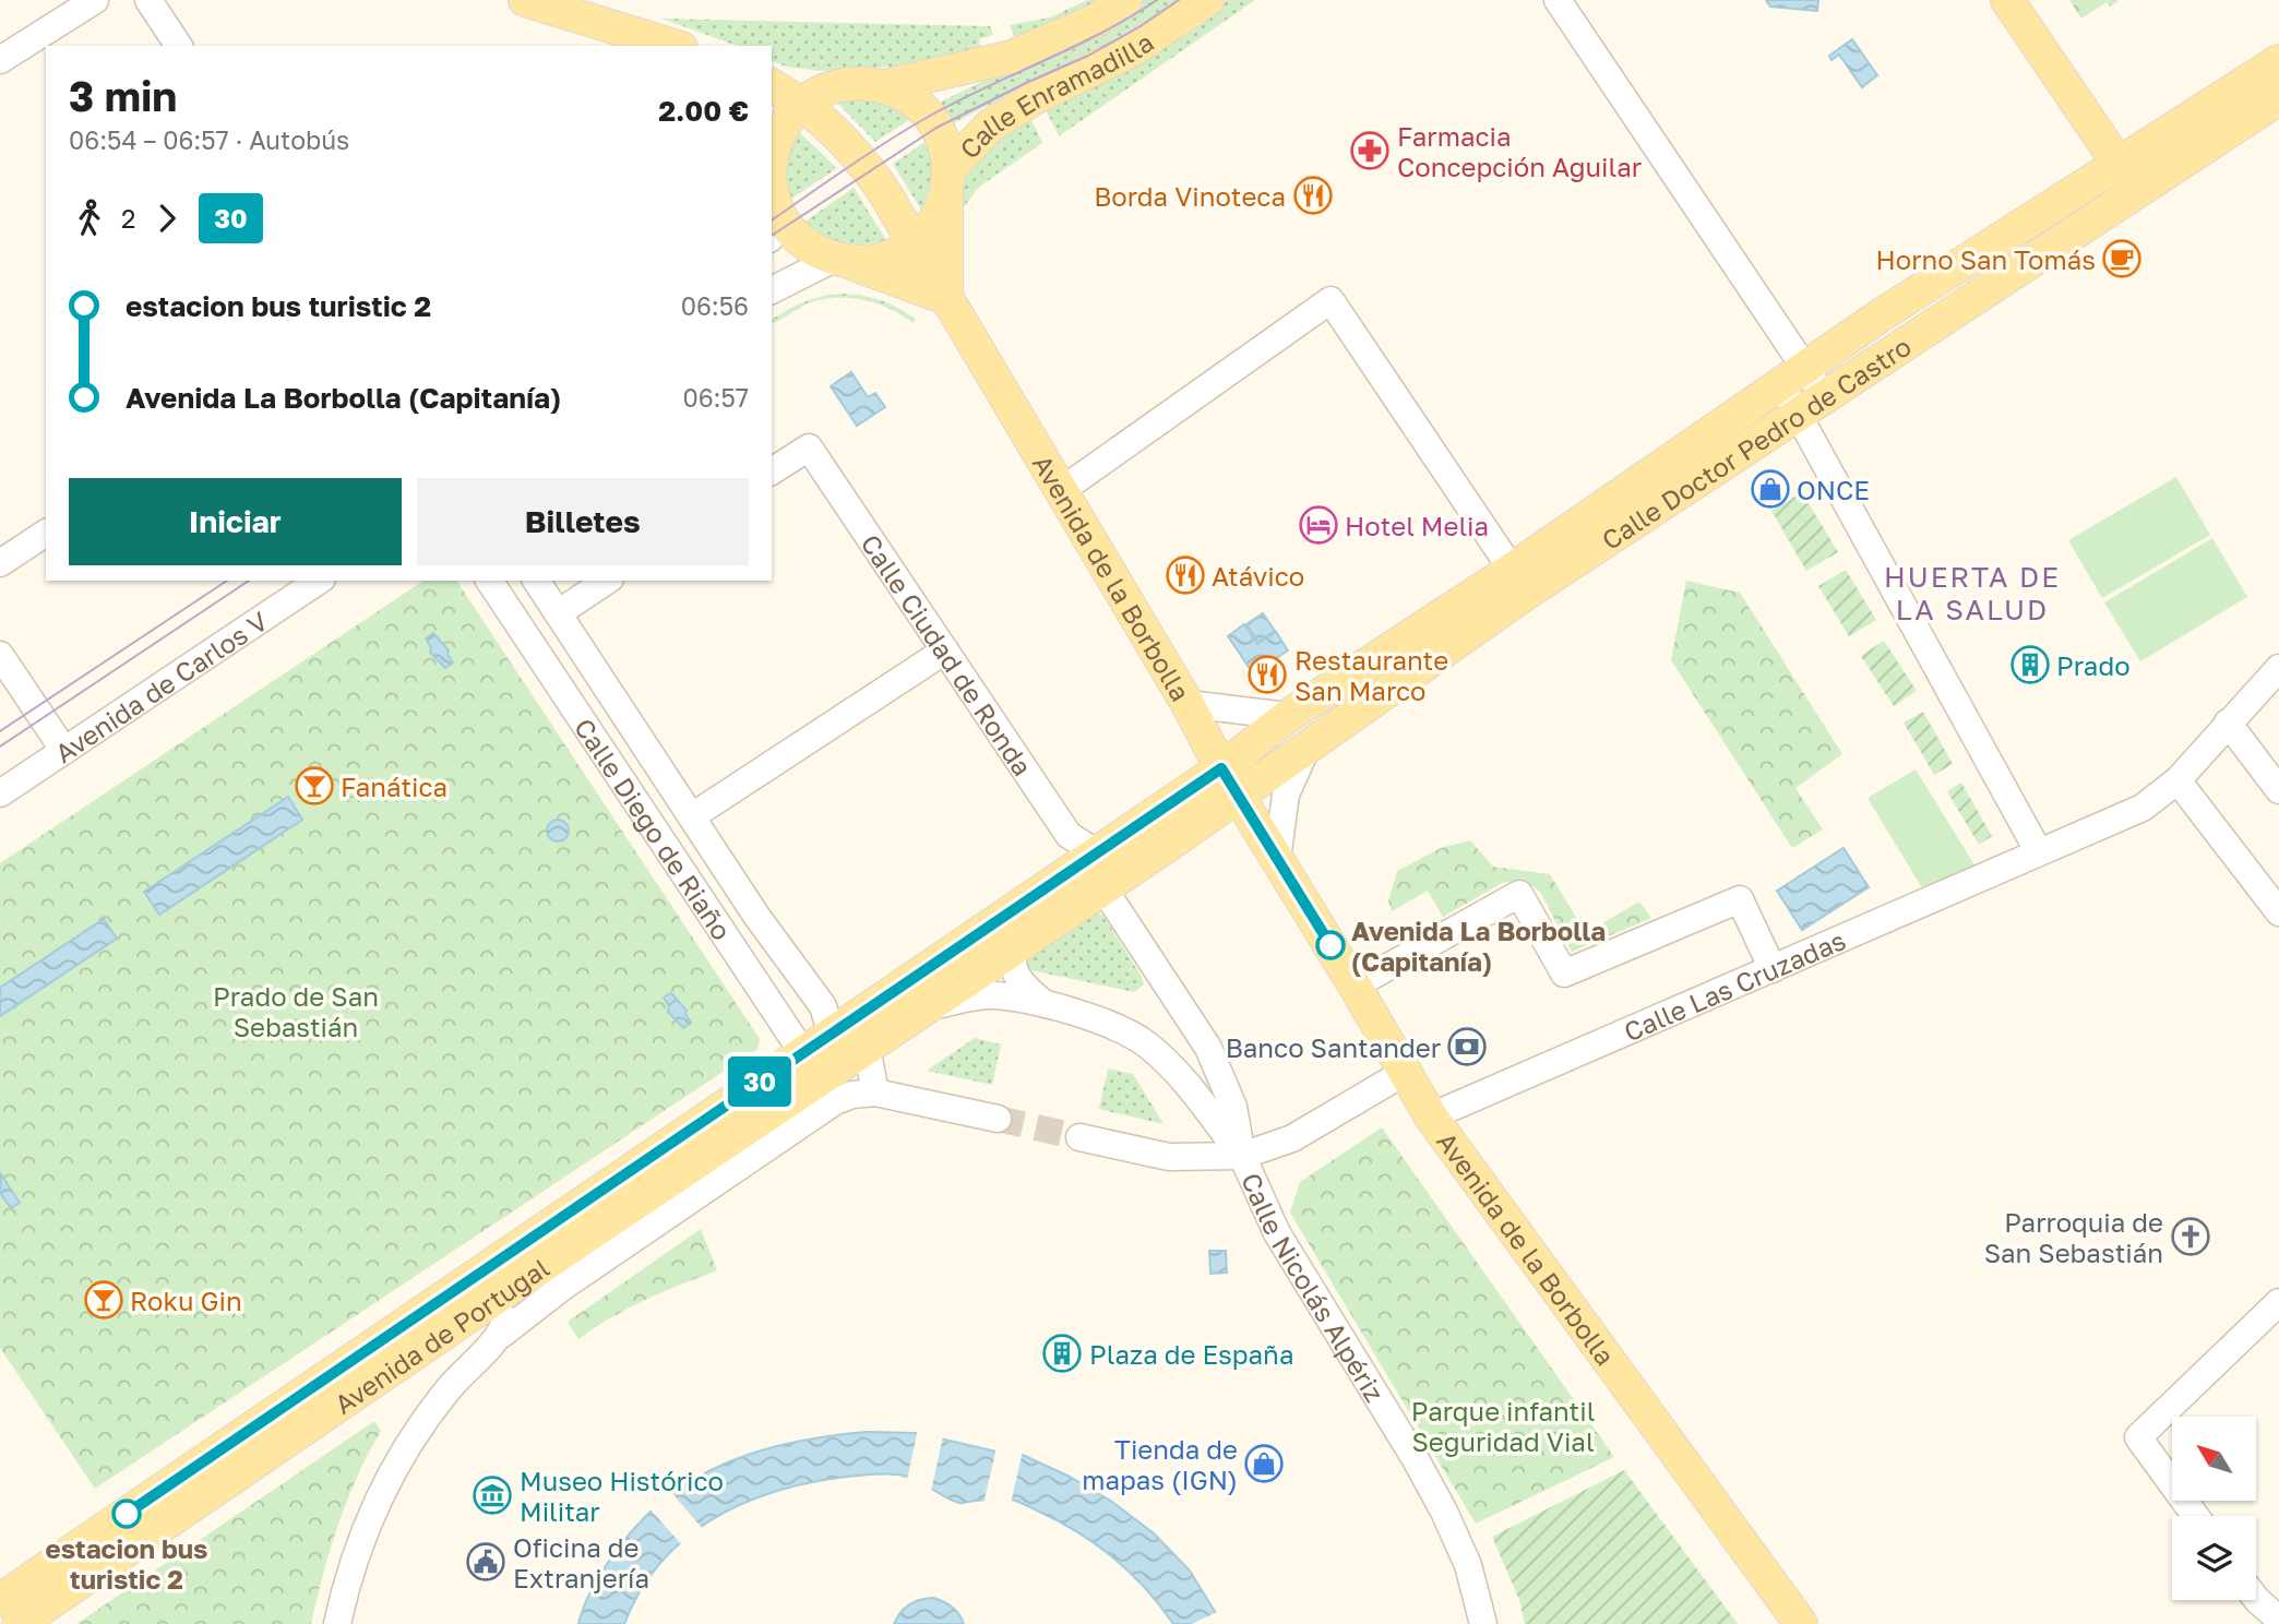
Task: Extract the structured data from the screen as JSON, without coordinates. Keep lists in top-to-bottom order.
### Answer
{
  "streets": {
    "main road": [
      "Calle Enramadilla",
      "Calle Doctor Pedro de Castro",
      "Avenida de la Borbolla",
      "Avenida de Portugal"
    ],
    "street": [
      "Calle Ciudad de Ronda",
      "Avenida de Carlos V",
      "Calle Diego de Riaño",
      "Calle Las Cruzadas",
      "Calle Nicolás Alpériz"
    ]
  },
  "crossings": [
    ["Calle Enramadilla", "Avenida de la Borbolla"],
    ["Calle Doctor Pedro de Castro", "Avenida de la Borbolla"],
    ["Calle Doctor Pedro de Castro", "Avenida de Portugal"],
    ["Avenida de la Borbolla", "Calle Las Cruzadas"],
    ["Avenida de la Borbolla", "Avenida de Portugal"],
    ["Calle Ciudad de Ronda", "Avenida de Portugal"],
    ["Calle Diego de Riaño", "Avenida de Portugal"]
  ],
  "districts": ["HUERTA DE LA SALUD"],
  "parks": ["Prado de San Sebastián", "Parque infantil Seguridad Vial"],
  "places": {
    "pharmacy": ["Farmacia Concepción Aguilar"],
    "restaurant": ["Borda Vinoteca", "Atávico", "Restaurante San Marco"],
    "cafe": ["Horno San Tomás"],
    "shop": ["ONCE", "Tienda de mapas (IGN)"],
    "hotel": ["Hotel Melia"],
    "building": ["Prado", "Plaza de España"],
    "bar": ["Fanática", "Roku Gin"],
    "other": ["Avenida La Borbolla (Capitanía)", "estacion bus turistic 2"],
    "bank": ["Banco Santander"],
    "church": ["Parroquia de San Sebastián"],
    "museum": ["Museo Histórico Militar"],
    "public building": ["Oficina de Extranjería"]
  },
  "lines": ["bus line 30"],
  "north": "top left",
  "page": {
    "on_map": "30",
    "heading": ["3 min", "06:54 – 06:57 · Autobús", "2.00 €"],
    "legs": ["2", "30"],
    "list": [
      {
        "name": "estacion bus turistic 2",
        "value": "06:56"
      },
      {
        "name": "Avenida La Borbolla (Capitanía)",
        "value": "06:57"
      }
    ],
    "buttons": ["Iniciar", "Billetes"]
  }
}
